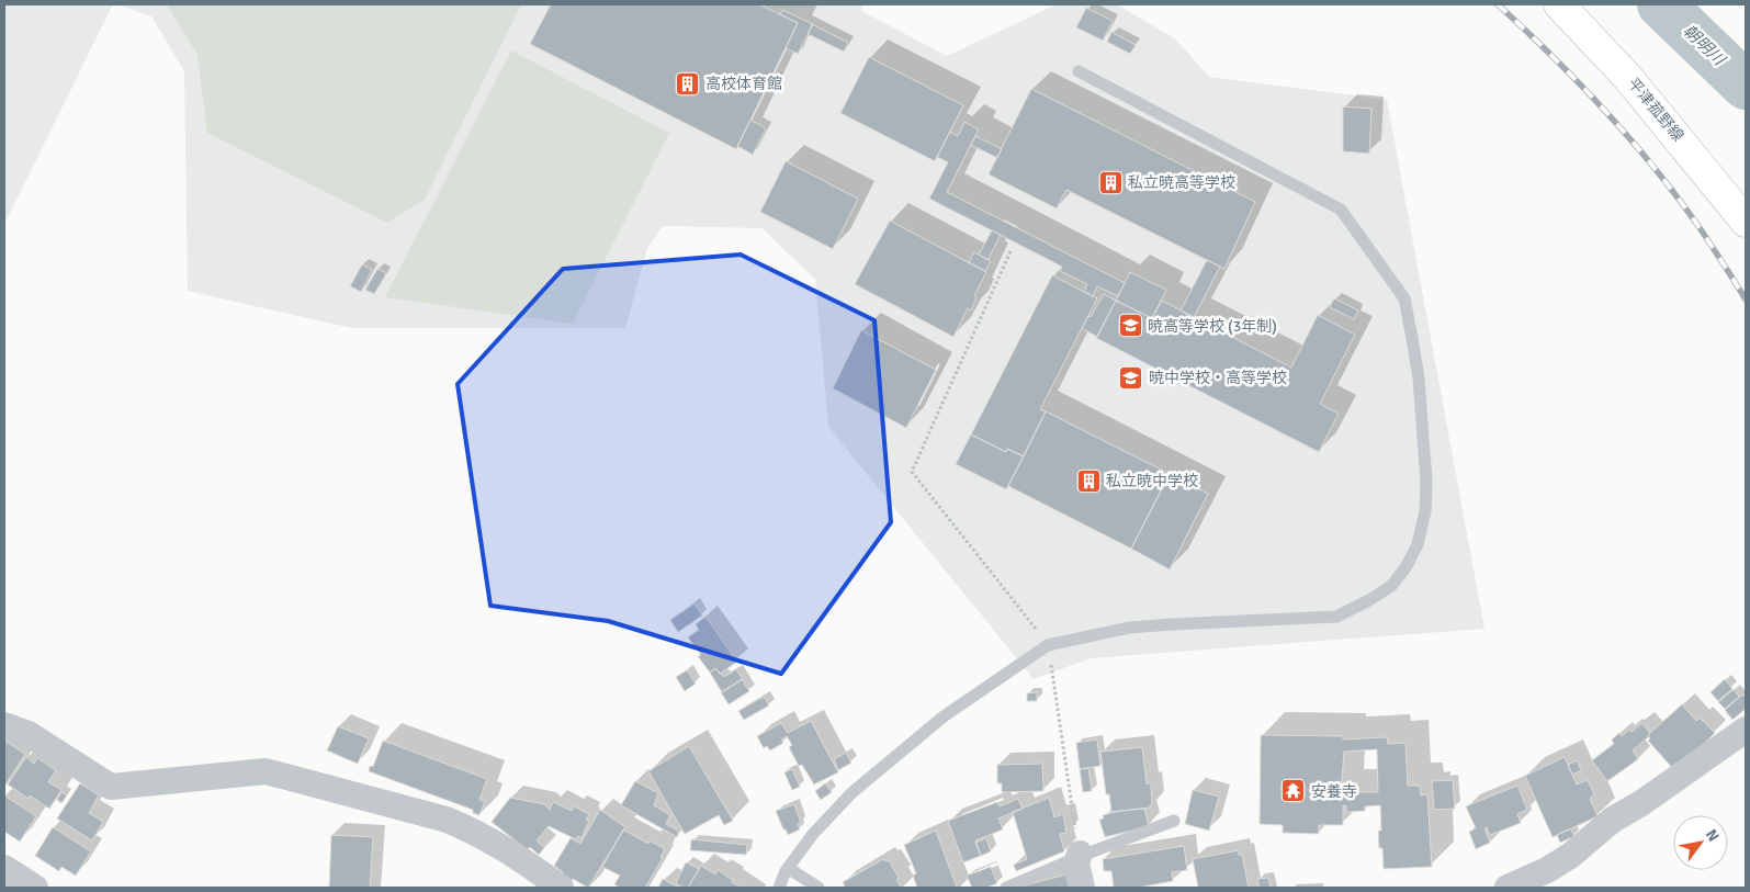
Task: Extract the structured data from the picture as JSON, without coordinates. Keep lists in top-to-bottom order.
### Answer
{
  "streets": {
    "main road": ["平津菰野線"]
  },
  "water": ["朝明川"],
  "places": {
    "building": ["高校体育館", "私立暁高等学校", "私立暁中学校"],
    "school or university": ["暁高等学校 (3年制)", "暁中学校・高等学校"],
    "temple": ["安養寺"]
  },
  "north": "top right"
}
